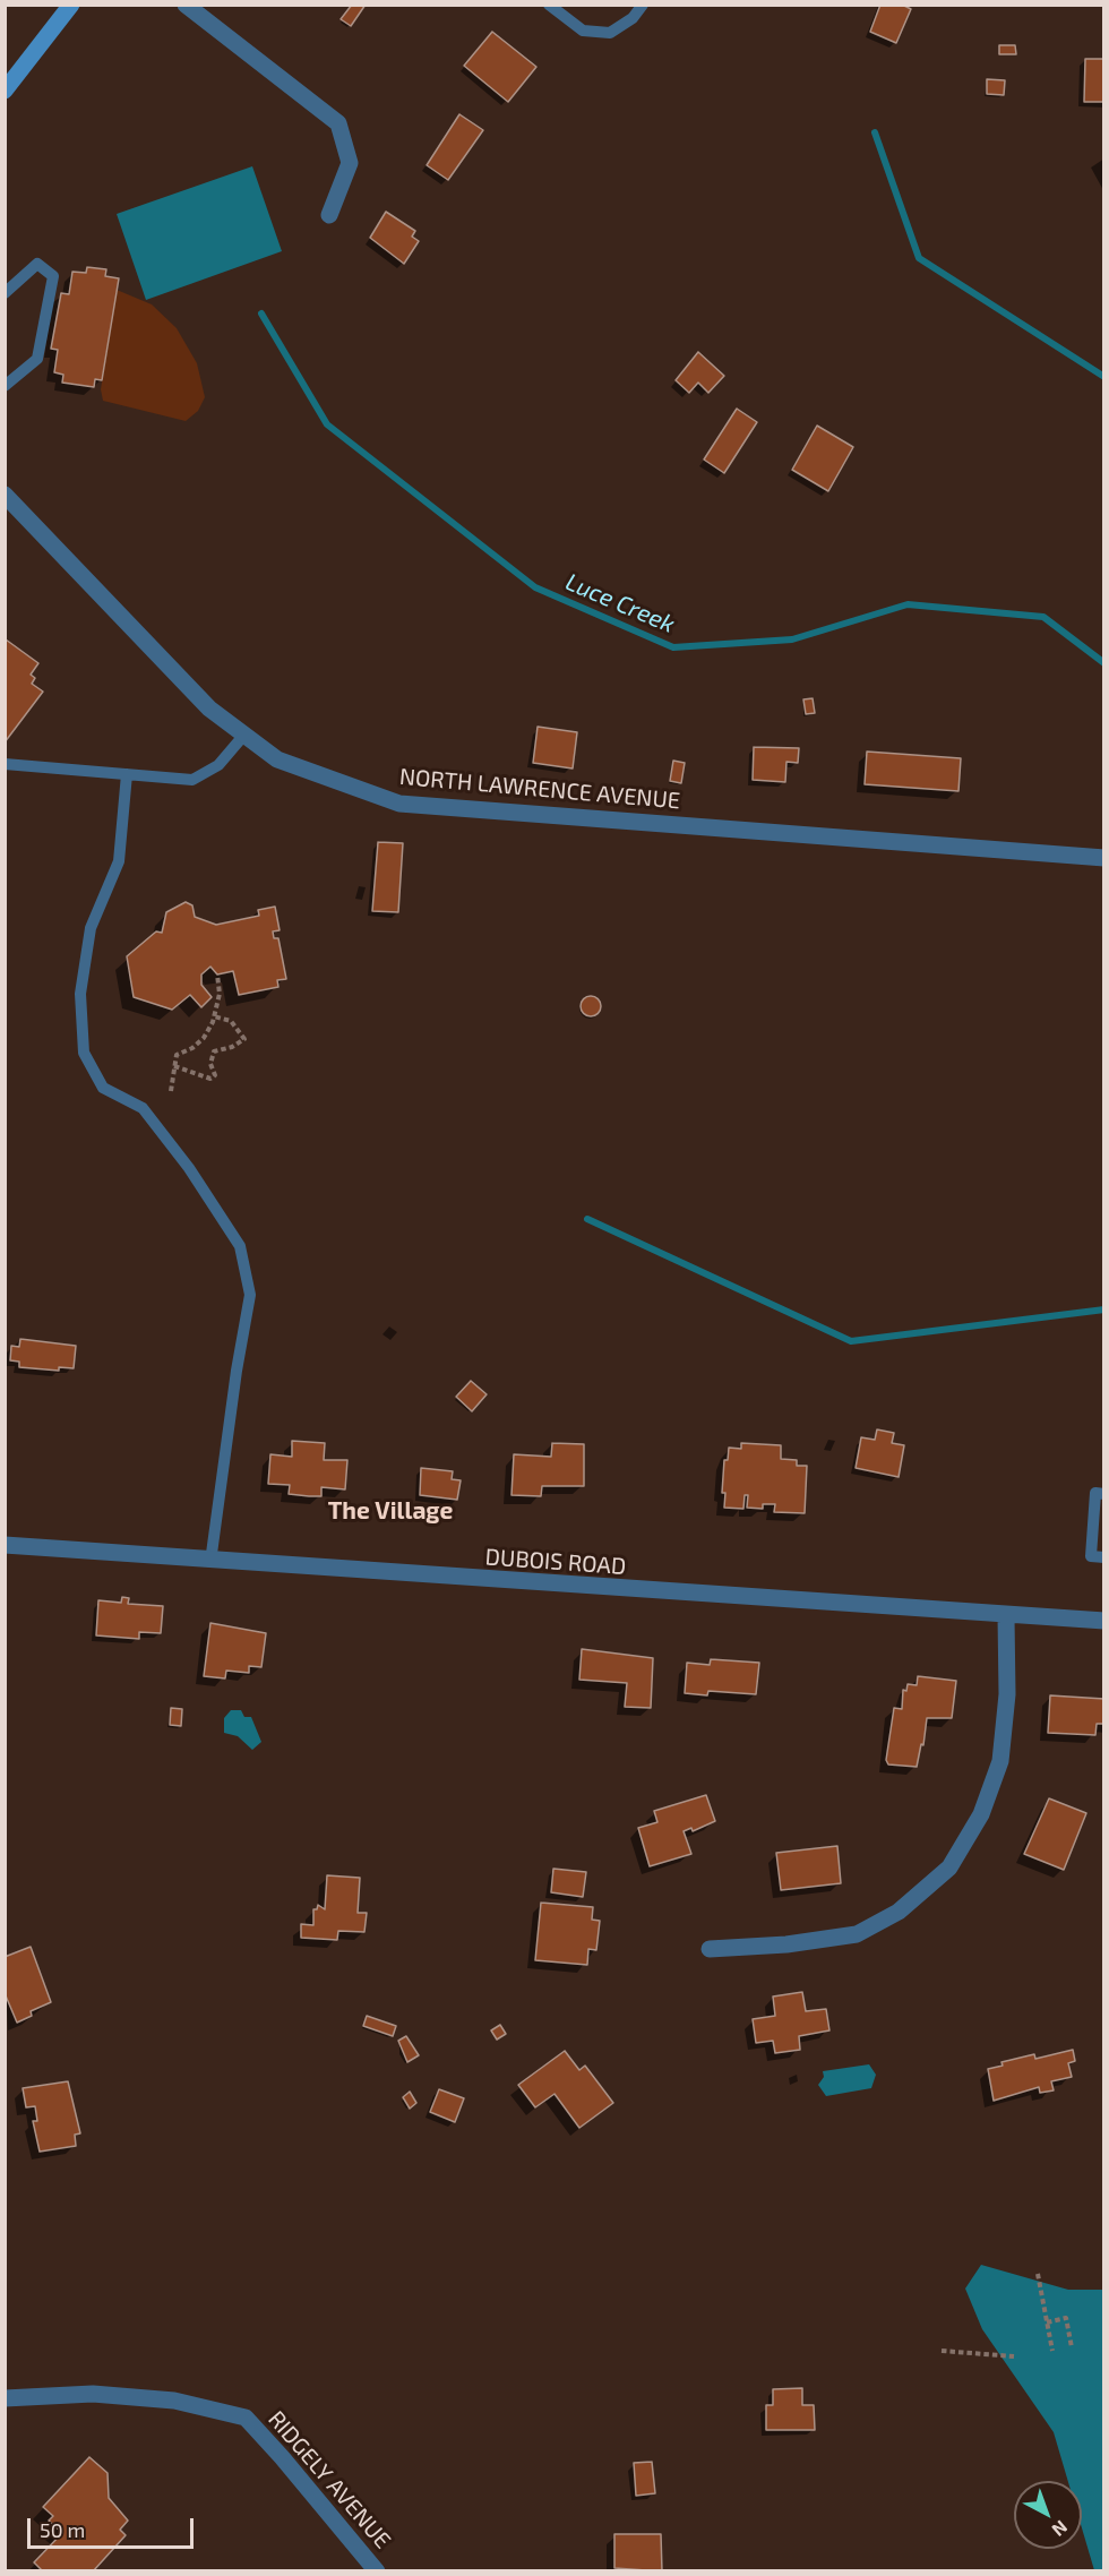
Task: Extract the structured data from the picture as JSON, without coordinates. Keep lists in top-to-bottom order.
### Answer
{
  "streets": {
    "street": ["NORTH LAWRENCE AVENUE", "DUBOIS ROAD", "RIDGELY AVENUE"]
  },
  "districts": ["The Village"],
  "water": ["Luce Creek"],
  "scale_bar": "50 m",
  "north": "bottom right"
}
